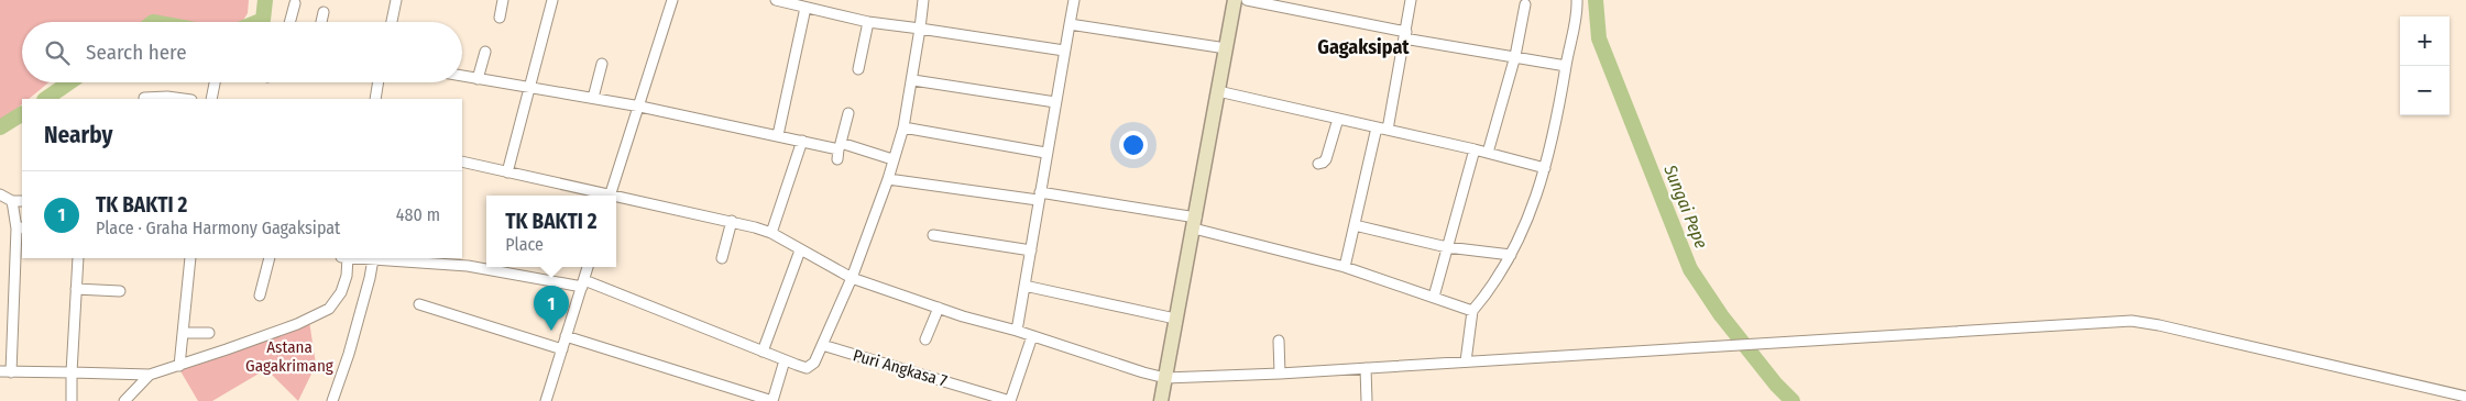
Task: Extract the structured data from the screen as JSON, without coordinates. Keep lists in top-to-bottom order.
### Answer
{
  "streets": {
    "street": ["Puri Angkasa 7"]
  },
  "districts": ["Gagaksipat"],
  "water": ["Sungai Pepe"],
  "parks": ["Astana Gagakrimang"],
  "page": {
    "map_buttons": ["+", "−"],
    "search": "Search here",
    "heading": "Nearby",
    "list": [
      {
        "mark": "1",
        "name": "TK BAKTI 2",
        "note": "Place · Graha Harmony Gagaksipat",
        "value": "480 m"
      }
    ],
    "popup": ["TK BAKTI 2", "Place"],
    "pins": "1"
  }
}
